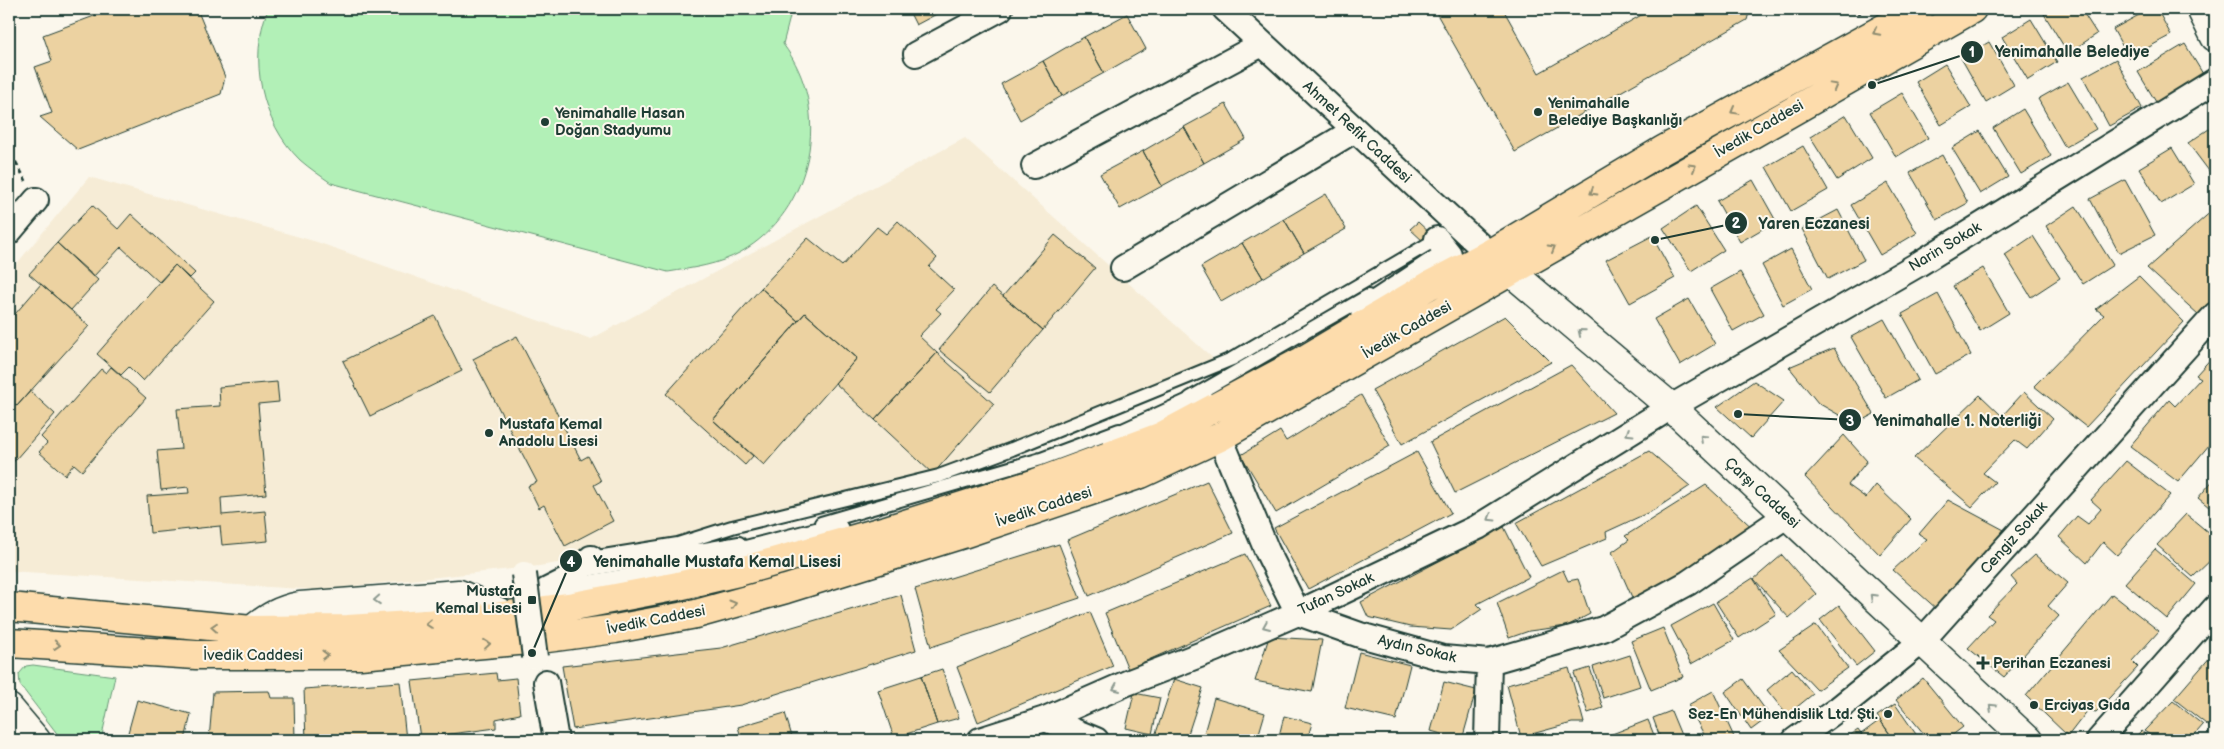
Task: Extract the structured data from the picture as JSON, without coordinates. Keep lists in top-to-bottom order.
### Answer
{
  "streets": {
    "main road": ["İvedik Caddesi"],
    "street": [
      "Ahmet Refik Caddesi",
      "Narin Sokak",
      "Çarşı Caddesi",
      "Cengiz Sokak",
      "Tufan Sokak",
      "Aydın Sokak"
    ]
  },
  "crossings": [
    ["İvedik Caddesi", "Ahmet Refik Caddesi"],
    ["İvedik Caddesi", "Çarşı Caddesi"],
    ["Ahmet Refik Caddesi", "Çarşı Caddesi"],
    ["Narin Sokak", "Çarşı Caddesi"],
    ["Narin Sokak", "Tufan Sokak"],
    ["Çarşı Caddesi", "Cengiz Sokak"],
    ["Çarşı Caddesi", "Tufan Sokak"],
    ["Çarşı Caddesi", "Aydın Sokak"],
    ["Tufan Sokak", "Aydın Sokak"]
  ],
  "one_way": ["Çarşı Caddesi", "Tufan Sokak"],
  "places": {
    "other": [
      "Yenimahalle Belediye",
      "Yenimahalle Belediye Başkanlığı",
      "Yenimahalle Hasan Doğan Stadyumu",
      "Yaren Eczanesi",
      "Yenimahalle 1. Noterliği",
      "Mustafa Kemal Anadolu Lisesi",
      "Yenimahalle Mustafa Kemal Lisesi",
      "Erciyas Gıda",
      "Sez-En Mühendislik Ltd. Şti."
    ],
    "transit": ["Mustafa Kemal Lisesi"],
    "health": ["Perihan Eczanesi"]
  }
}
